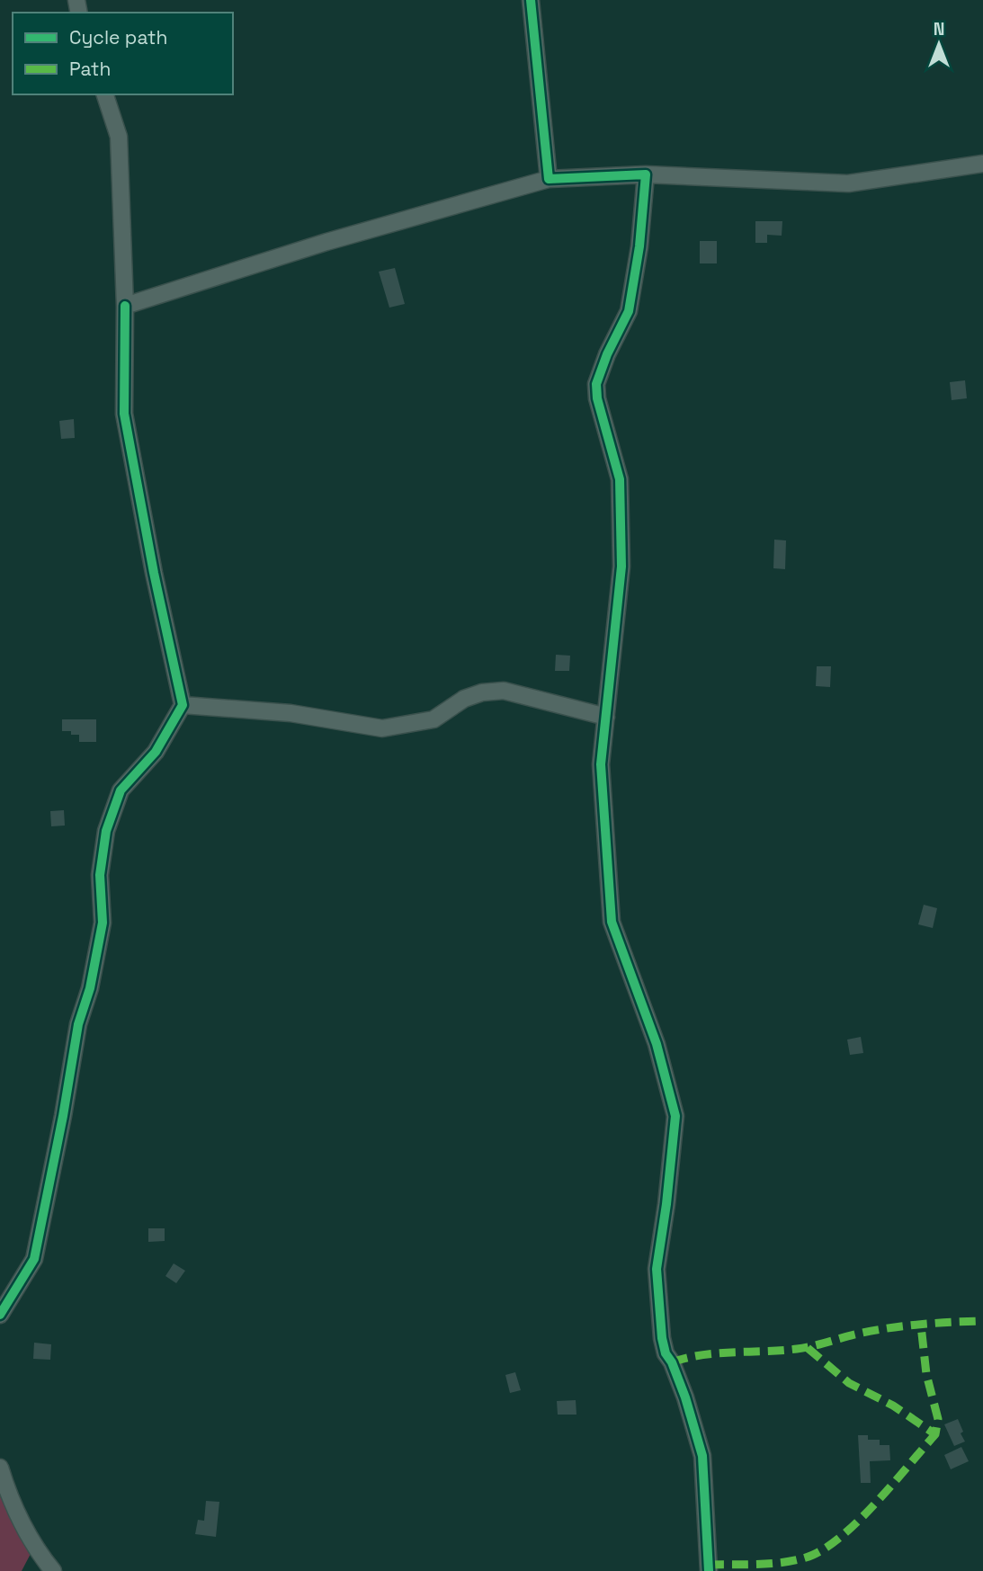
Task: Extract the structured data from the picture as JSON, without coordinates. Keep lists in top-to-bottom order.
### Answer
{
  "legend": ["Cycle path", "Path"],
  "north": "top"
}
